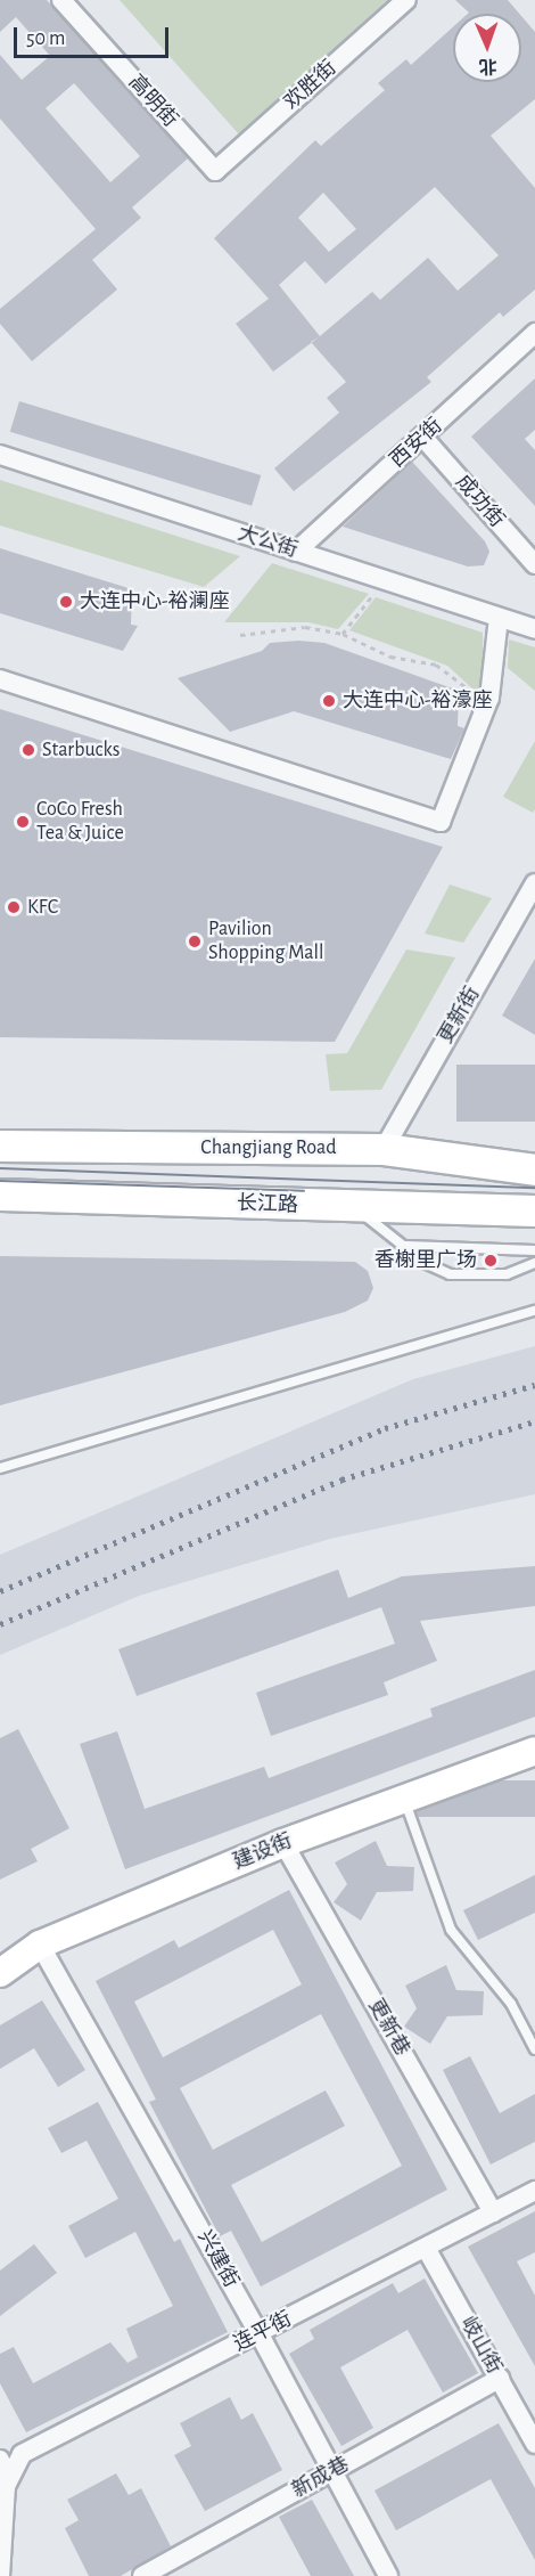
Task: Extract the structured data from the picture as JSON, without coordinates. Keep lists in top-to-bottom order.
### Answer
{
  "streets": {
    "main road": ["Changjiang Road", "长江路", "建设街"],
    "street": [
      "欢胜街",
      "高明街",
      "西安街",
      "成功街",
      "大公街",
      "更新街",
      "更新巷",
      "兴建街",
      "连平街",
      "岐山街",
      "新成巷"
    ]
  },
  "crossings": [
    ["欢胜街", "高明街"],
    ["西安街", "成功街"],
    ["西安街", "大公街"],
    ["更新街", "Changjiang Road"],
    ["建设街", "更新巷"],
    ["建设街", "兴建街"],
    ["更新巷", "连平街"],
    ["兴建街", "连平街"],
    ["兴建街", "新成巷"],
    ["连平街", "岐山街"],
    ["岐山街", "新成巷"]
  ],
  "places": [
    "大连中心-裕澜座",
    "大连中心-裕濠座",
    "Starbucks",
    "CoCo Fresh Tea & Juice",
    "KFC",
    "Pavilion Shopping Mall",
    "香榭里广场"
  ],
  "scale_bar": "50 m",
  "north": "bottom"
}
